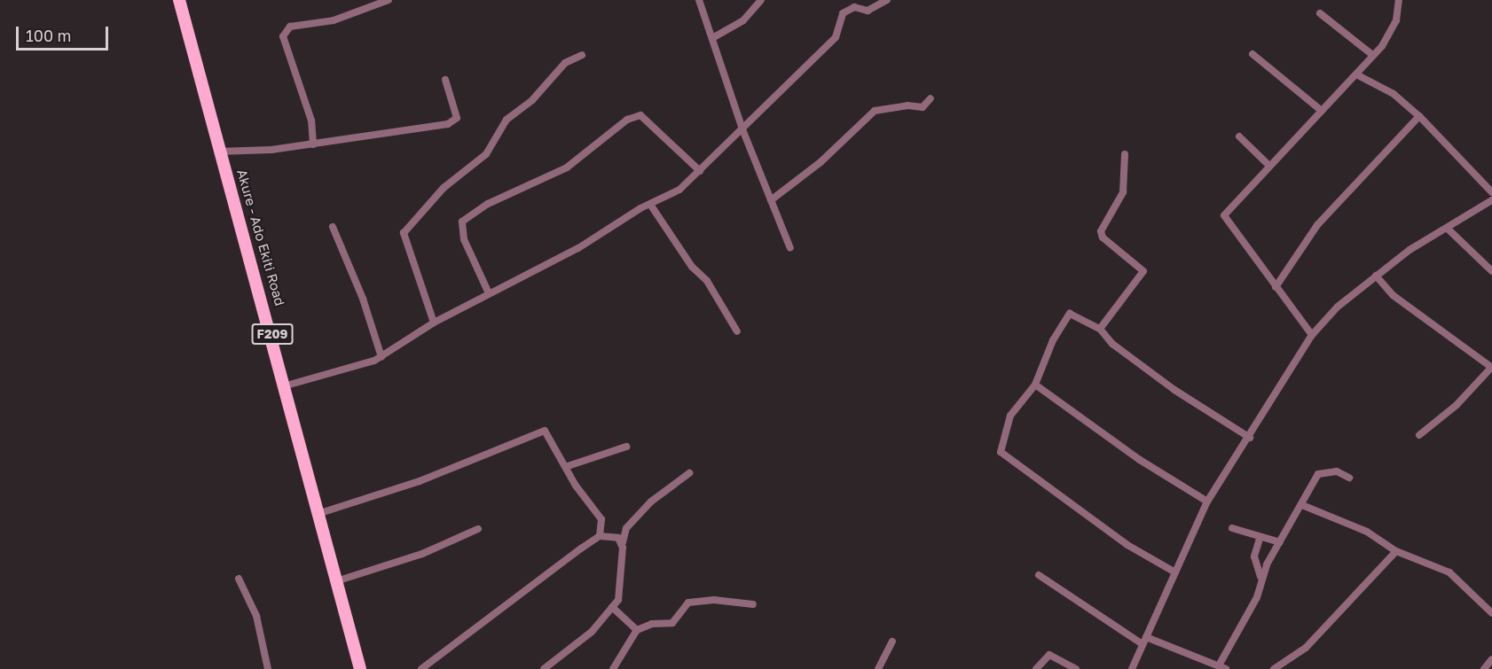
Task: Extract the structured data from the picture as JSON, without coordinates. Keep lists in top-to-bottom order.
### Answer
{
  "streets": {
    "main road": ["Akure - Ado Ekiti Road", "F209"]
  },
  "scale_bar": "100 m"
}
